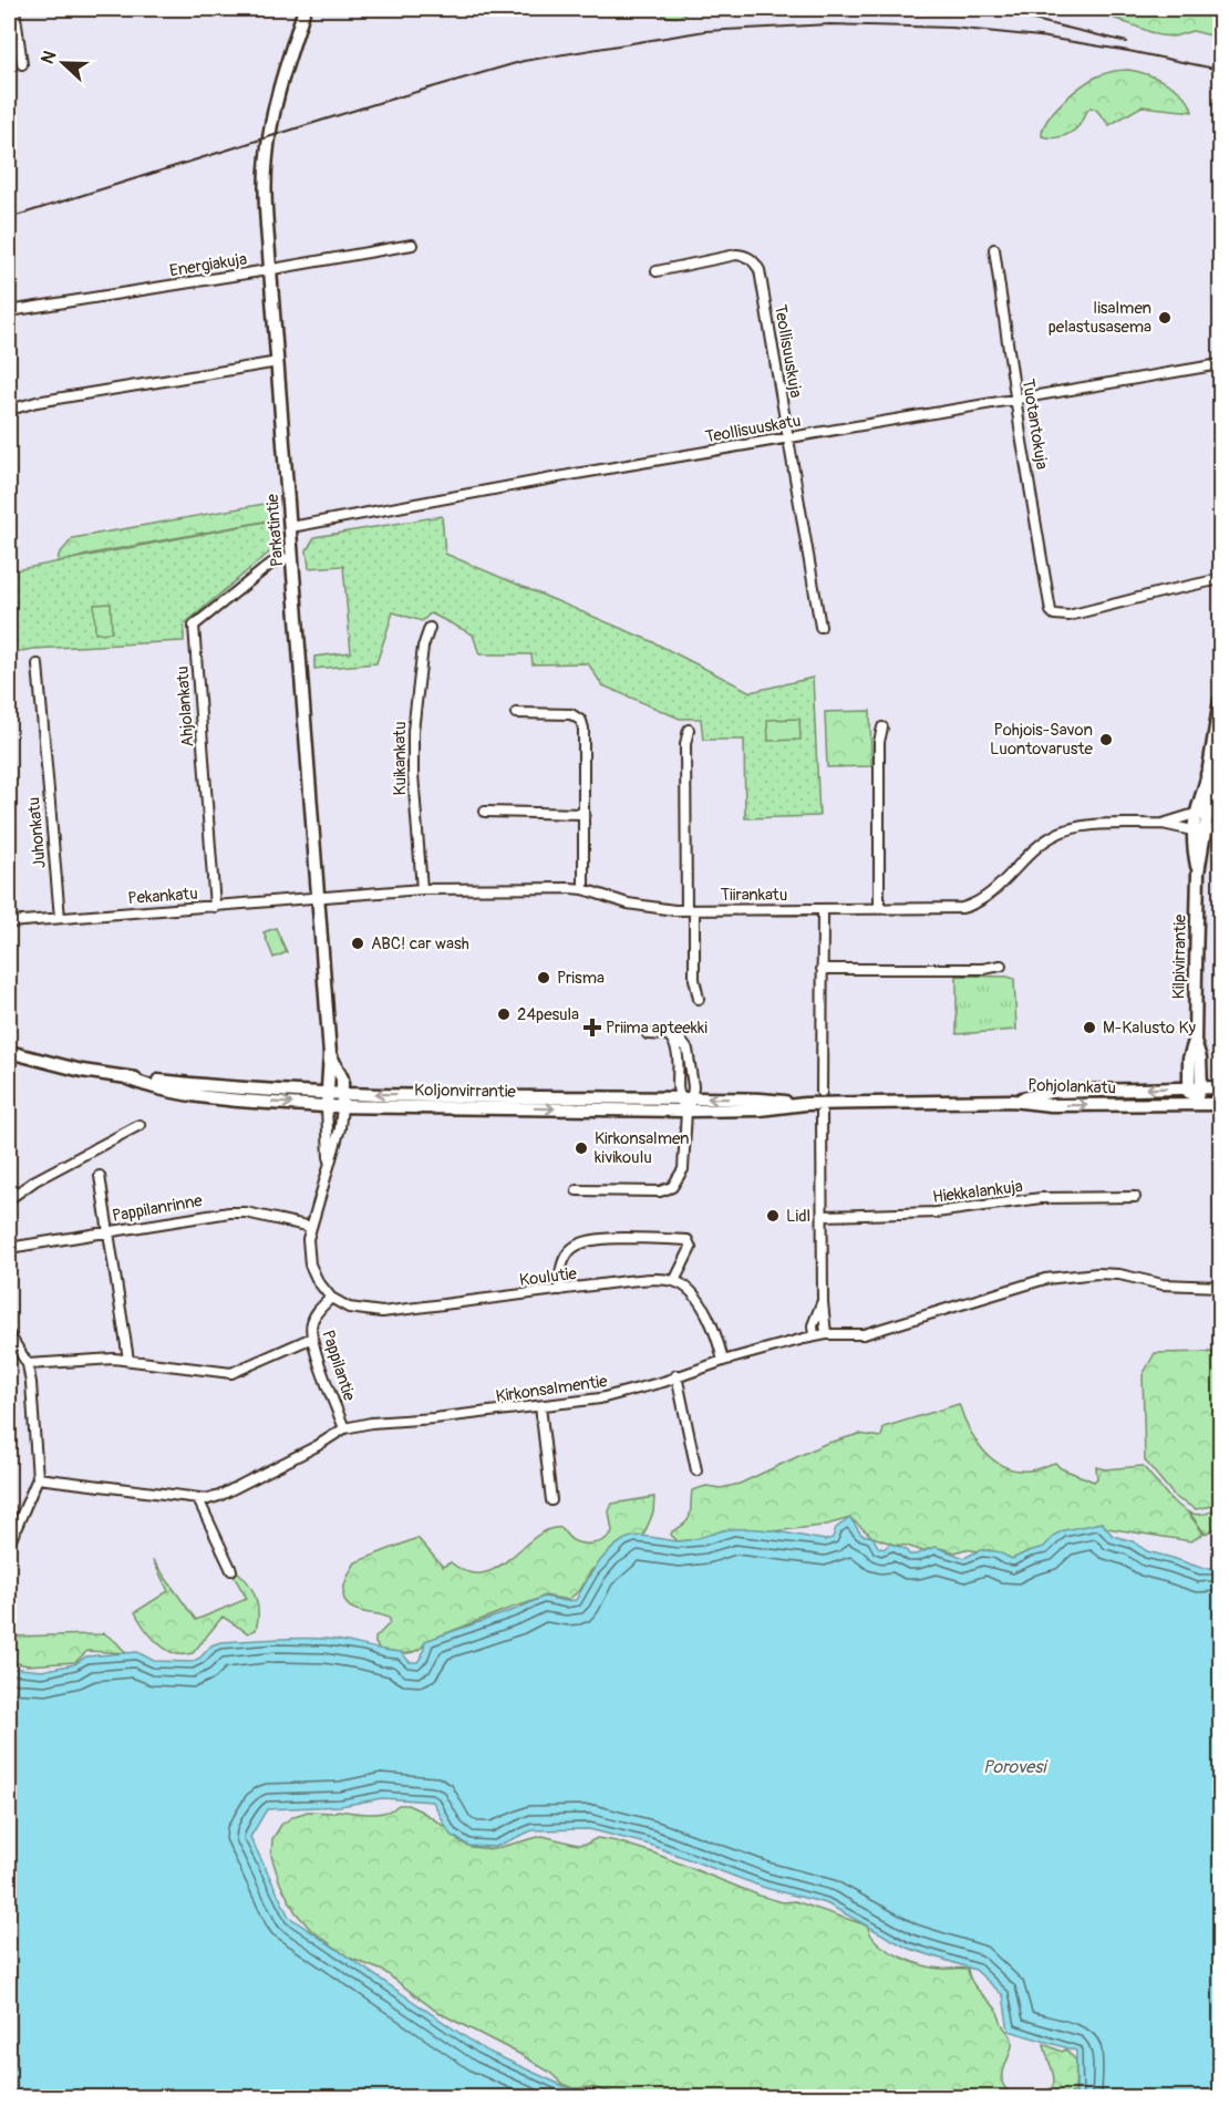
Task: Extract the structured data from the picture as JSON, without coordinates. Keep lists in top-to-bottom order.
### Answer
{
  "streets": {
    "main road": [
      "Parkatintie",
      "Kilpivirrantie",
      "Pohjolankatu",
      "Koljonvirrantie"
    ],
    "street": [
      "Energiakuja",
      "Teollisuuskuja",
      "Tuotantokuja",
      "Teollisuuskatu",
      "Ahjolankatu",
      "Kuikankatu",
      "Juhonkatu",
      "Tiirankatu",
      "Pekankatu",
      "Hiekkalankuja",
      "Pappilanrinne",
      "Koulutie",
      "Pappilantie",
      "Kirkonsalmentie"
    ]
  },
  "crossings": [
    ["Energiakuja", "Parkatintie"],
    ["Teollisuuskuja", "Teollisuuskatu"],
    ["Tuotantokuja", "Teollisuuskatu"],
    ["Teollisuuskatu", "Parkatintie"],
    ["Parkatintie", "Ahjolankatu"],
    ["Parkatintie", "Tiirankatu"],
    ["Parkatintie", "Pekankatu"],
    ["Parkatintie", "Koljonvirrantie"],
    ["Ahjolankatu", "Pekankatu"],
    ["Kuikankatu", "Tiirankatu"],
    ["Juhonkatu", "Pekankatu"],
    ["Tiirankatu", "Pekankatu"],
    ["Tiirankatu", "Kilpivirrantie"],
    ["Kilpivirrantie", "Pohjolankatu"],
    ["Pohjolankatu", "Koljonvirrantie"],
    ["Koulutie", "Pappilantie"],
    ["Pappilantie", "Kirkonsalmentie"]
  ],
  "water": ["Porovesi"],
  "places": {
    "other": [
      "Iisalmen pelastusasema",
      "Pohjois-Savon Luontovaruste",
      "ABC! car wash",
      "Prisma",
      "24pesula",
      "M-Kalusto Ky",
      "Kirkonsalmen kivikoulu",
      "Lidl"
    ],
    "health": ["Priima apteekki"]
  },
  "north": "left"
}
